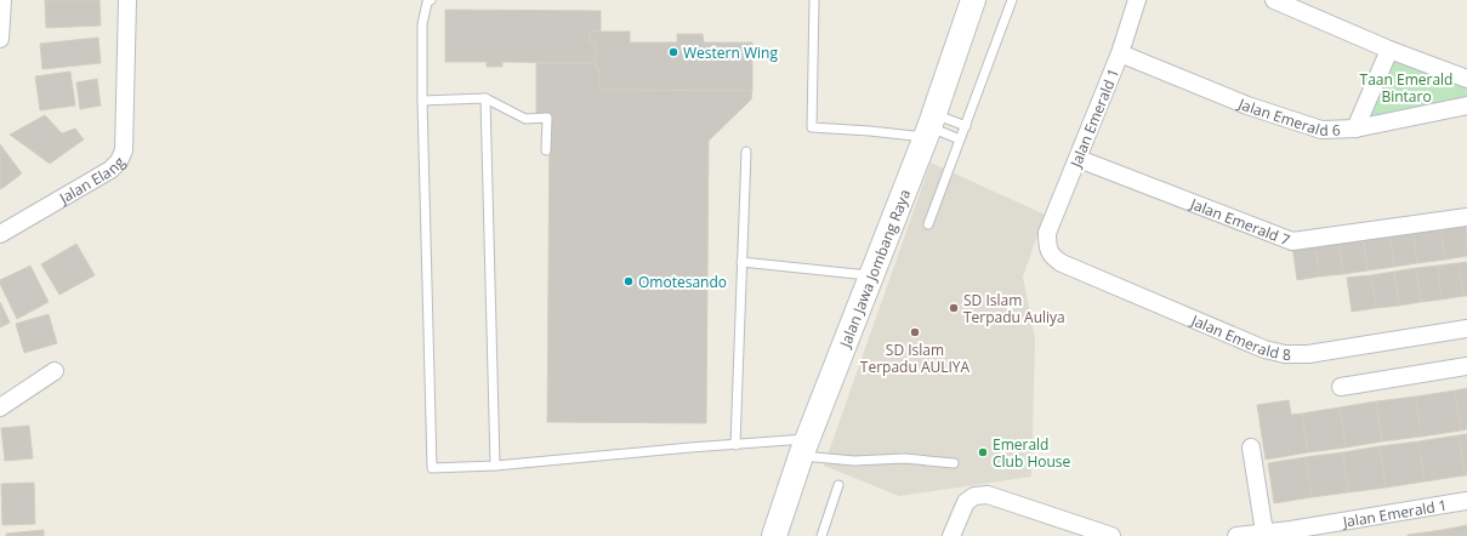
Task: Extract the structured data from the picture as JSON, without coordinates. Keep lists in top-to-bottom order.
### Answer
{
  "streets": {
    "main road": ["Jalan Jawa Jombang Raya"],
    "street": [
      "Jalan Emerald 6",
      "Jalan Emerald 1",
      "Jalan Elang",
      "Jalan Emerald 7",
      "Jalan Emerald 8"
    ]
  },
  "crossings": [
    ["Jalan Emerald 6", "Jalan Emerald 1"],
    ["Jalan Emerald 1", "Jalan Emerald 7"],
    ["Jalan Emerald 1", "Jalan Emerald 8"]
  ],
  "parks": ["Taan Emerald Bintaro"],
  "places": [
    "Western Wing",
    "Omotesando",
    "SD Islam Terpadu Auliya",
    "SD Islam Terpadu AULIYA",
    "Emerald Club House"
  ]
}
